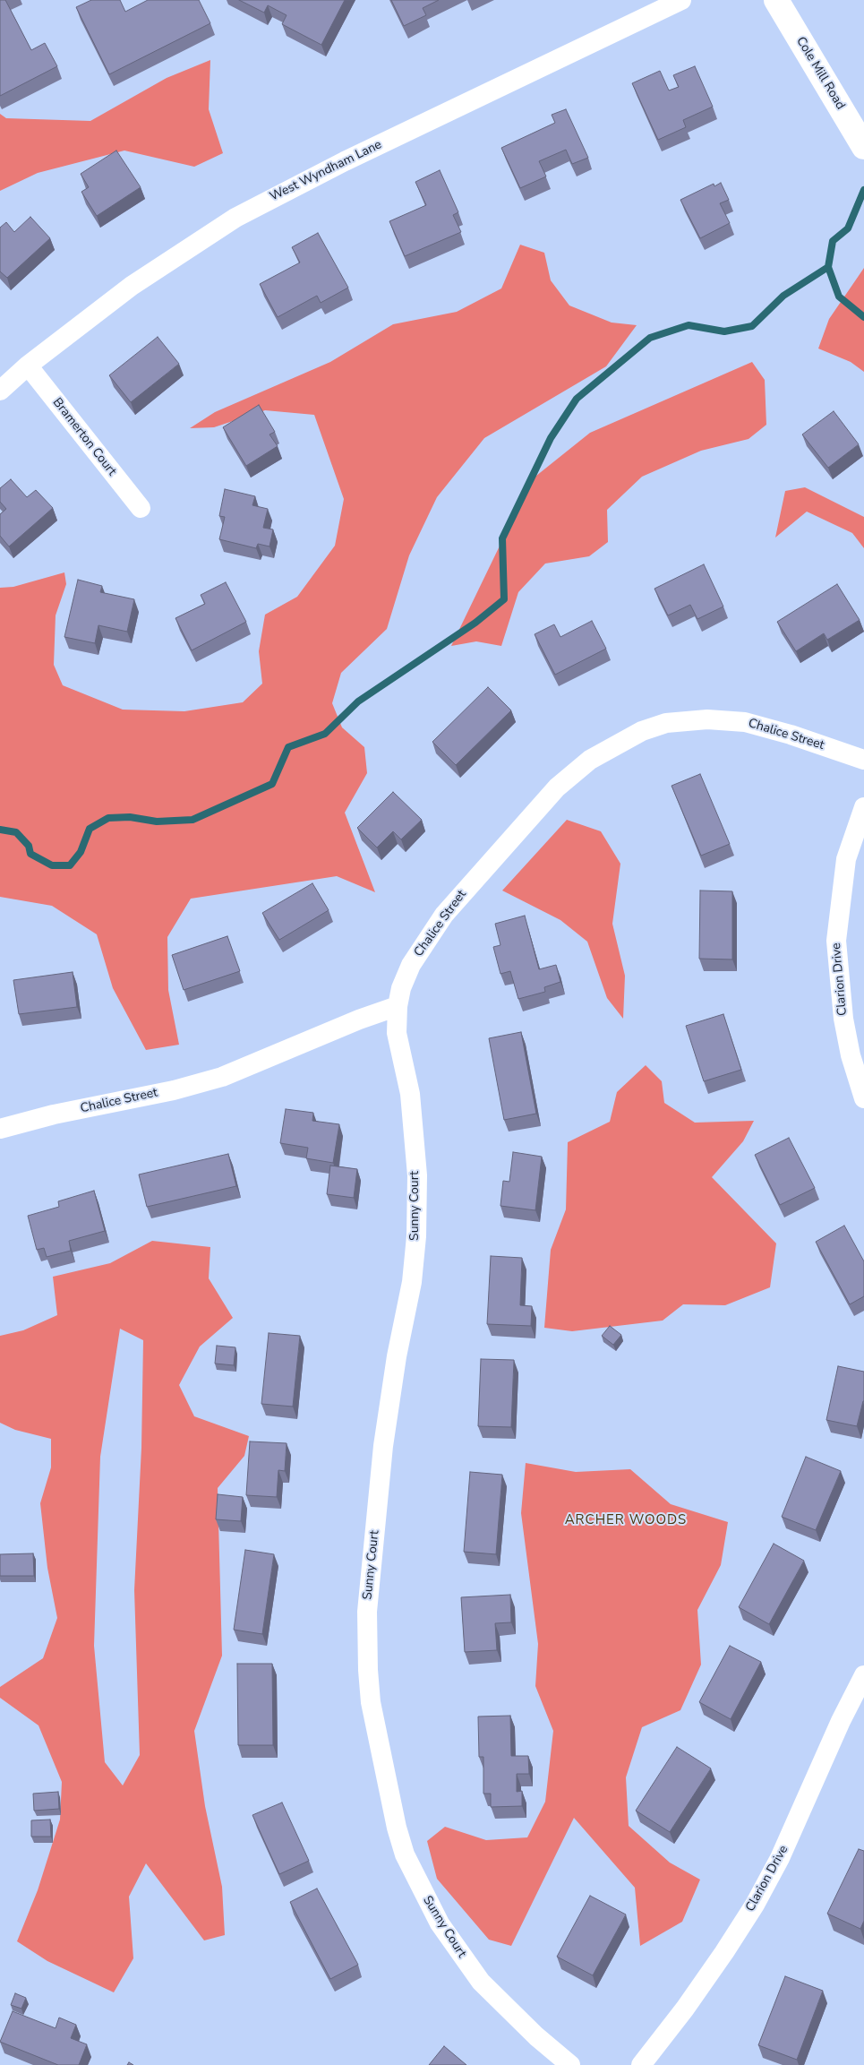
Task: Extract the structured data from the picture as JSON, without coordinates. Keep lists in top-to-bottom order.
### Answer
{
  "streets": {
    "street": [
      "Cole Mill Road",
      "West Wyndham Lane",
      "Bramerton Court",
      "Chalice Street",
      "Clarion Drive",
      "Sunny Court"
    ]
  },
  "crossings": [
    ["West Wyndham Lane", "Bramerton Court"],
    ["Chalice Street", "Sunny Court"]
  ],
  "districts": ["ARCHER WOODS"]
}
